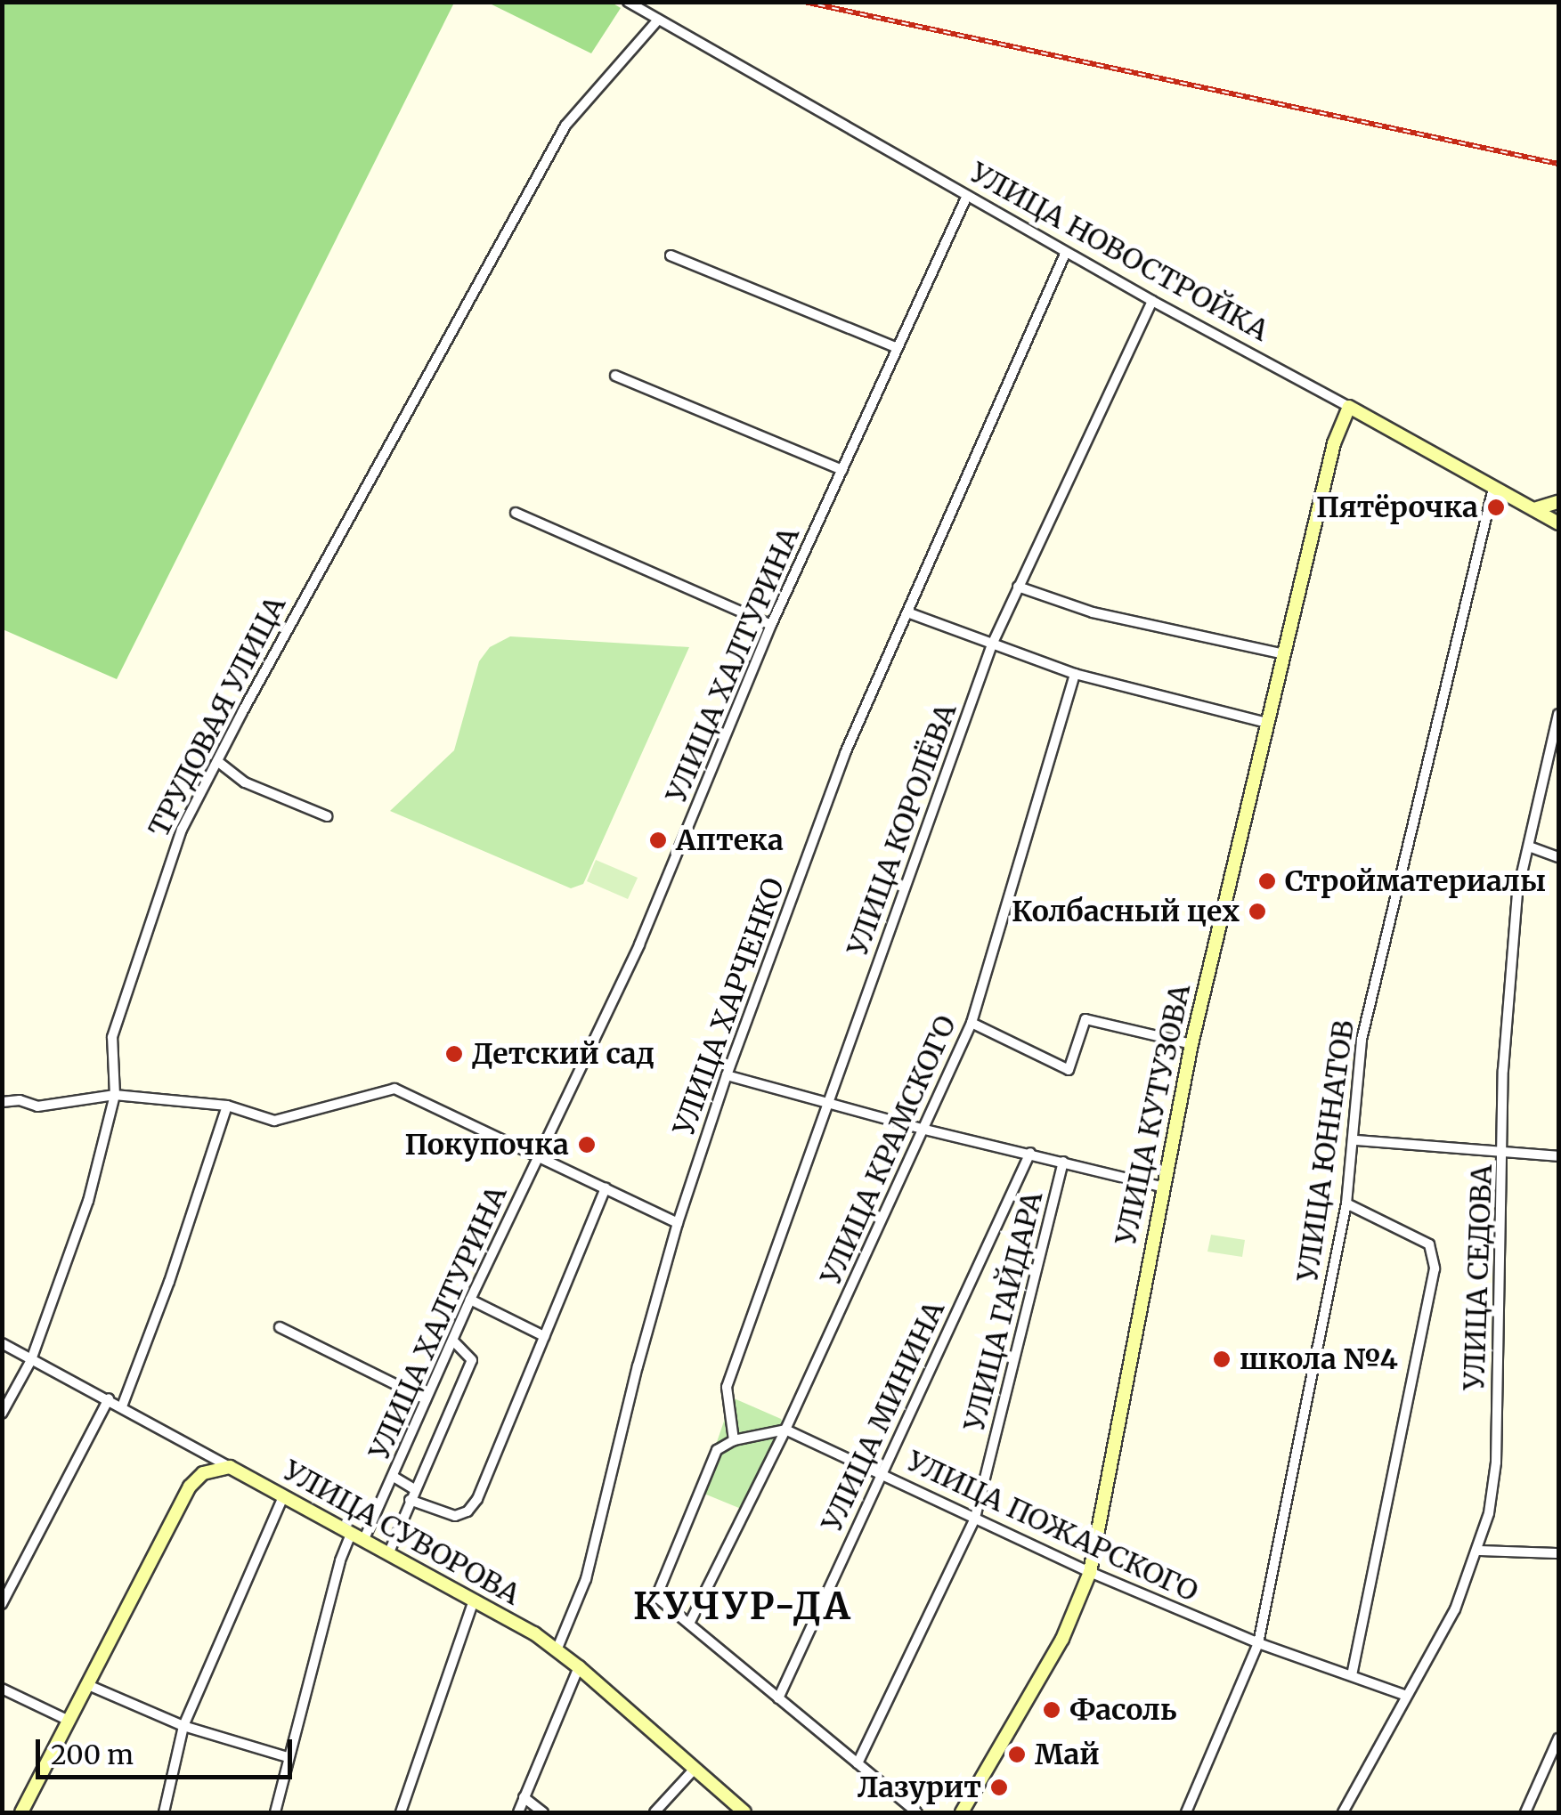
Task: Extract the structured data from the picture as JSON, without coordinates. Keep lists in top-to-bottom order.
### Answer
{
  "streets": {
    "main road": ["УЛИЦА НОВОСТРОЙКА", "УЛИЦА КУТУЗОВА", "УЛИЦА СУВОРОВА"],
    "street": [
      "УЛИЦА ХАЛТУРИНА",
      "ТРУДОВАЯ УЛИЦА",
      "УЛИЦА КОРОЛЁВА",
      "УЛИЦА ХАРЧЕНКО",
      "УЛИЦА КРАМСКОГО",
      "УЛИЦА ЮННАТОВ",
      "УЛИЦА СЕДОВА",
      "УЛИЦА ГАЙДАРА",
      "УЛИЦА МИНИНА",
      "УЛИЦА ПОЖАРСКОГО"
    ]
  },
  "crossings": [
    ["УЛИЦА НОВОСТРОЙКА", "УЛИЦА ХАЛТУРИНА"],
    ["УЛИЦА НОВОСТРОЙКА", "ТРУДОВАЯ УЛИЦА"],
    ["УЛИЦА НОВОСТРОЙКА", "УЛИЦА КОРОЛЁВА"],
    ["УЛИЦА НОВОСТРОЙКА", "УЛИЦА ХАРЧЕНКО"],
    ["УЛИЦА НОВОСТРОЙКА", "УЛИЦА КУТУЗОВА"],
    ["УЛИЦА НОВОСТРОЙКА", "УЛИЦА ЮННАТОВ"],
    ["УЛИЦА ХАЛТУРИНА", "УЛИЦА СУВОРОВА"],
    ["ТРУДОВАЯ УЛИЦА", "УЛИЦА СУВОРОВА"],
    ["УЛИЦА ХАРЧЕНКО", "УЛИЦА СУВОРОВА"],
    ["УЛИЦА КУТУЗОВА", "УЛИЦА ПОЖАРСКОГО"],
    ["УЛИЦА КРАМСКОГО", "УЛИЦА ПОЖАРСКОГО"],
    ["УЛИЦА ЮННАТОВ", "УЛИЦА ПОЖАРСКОГО"],
    ["УЛИЦА СЕДОВА", "УЛИЦА ПОЖАРСКОГО"],
    ["УЛИЦА ГАЙДАРА", "УЛИЦА ПОЖАРСКОГО"],
    ["УЛИЦА МИНИНА", "УЛИЦА ПОЖАРСКОГО"]
  ],
  "districts": ["КУЧУР-ДА"],
  "places": [
    "Пятёрочка",
    "Аптека",
    "Стройматериалы",
    "Колбасный цех",
    "Детский сад",
    "Покупочка",
    "школа №4",
    "Фасоль",
    "Май",
    "Лазурит"
  ],
  "scale_bar": "200 m"
}
